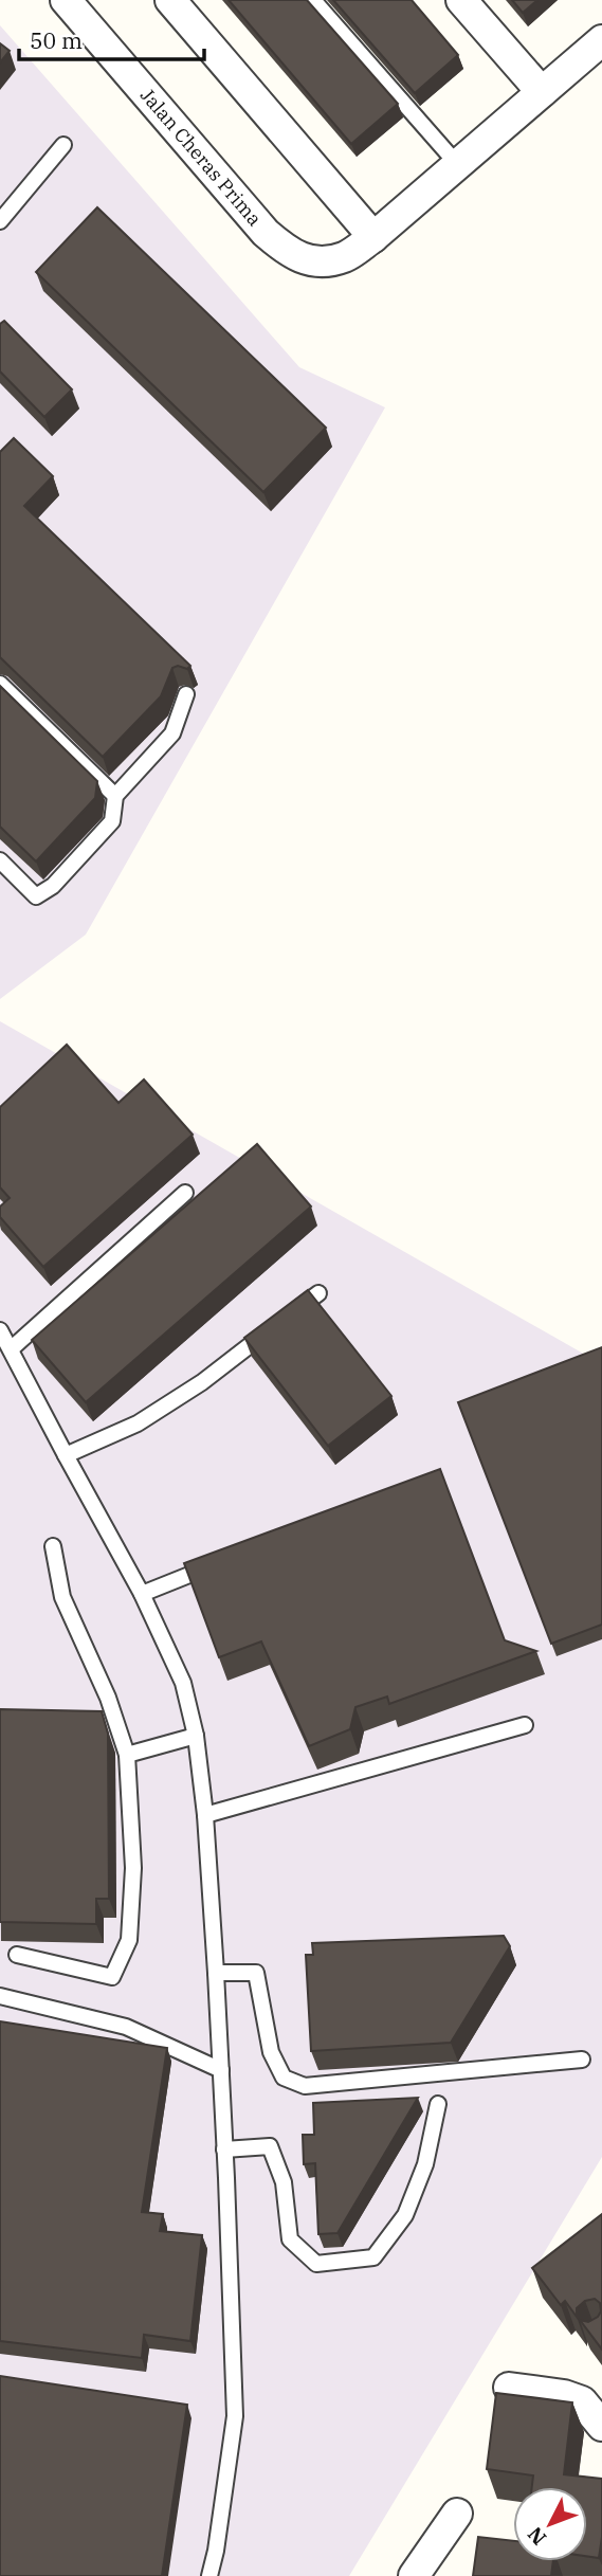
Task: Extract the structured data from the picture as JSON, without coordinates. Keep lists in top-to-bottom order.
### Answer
{
  "streets": {
    "street": ["Jalan Cheras Prima"]
  },
  "scale_bar": "50 m",
  "north": "bottom left"
}
